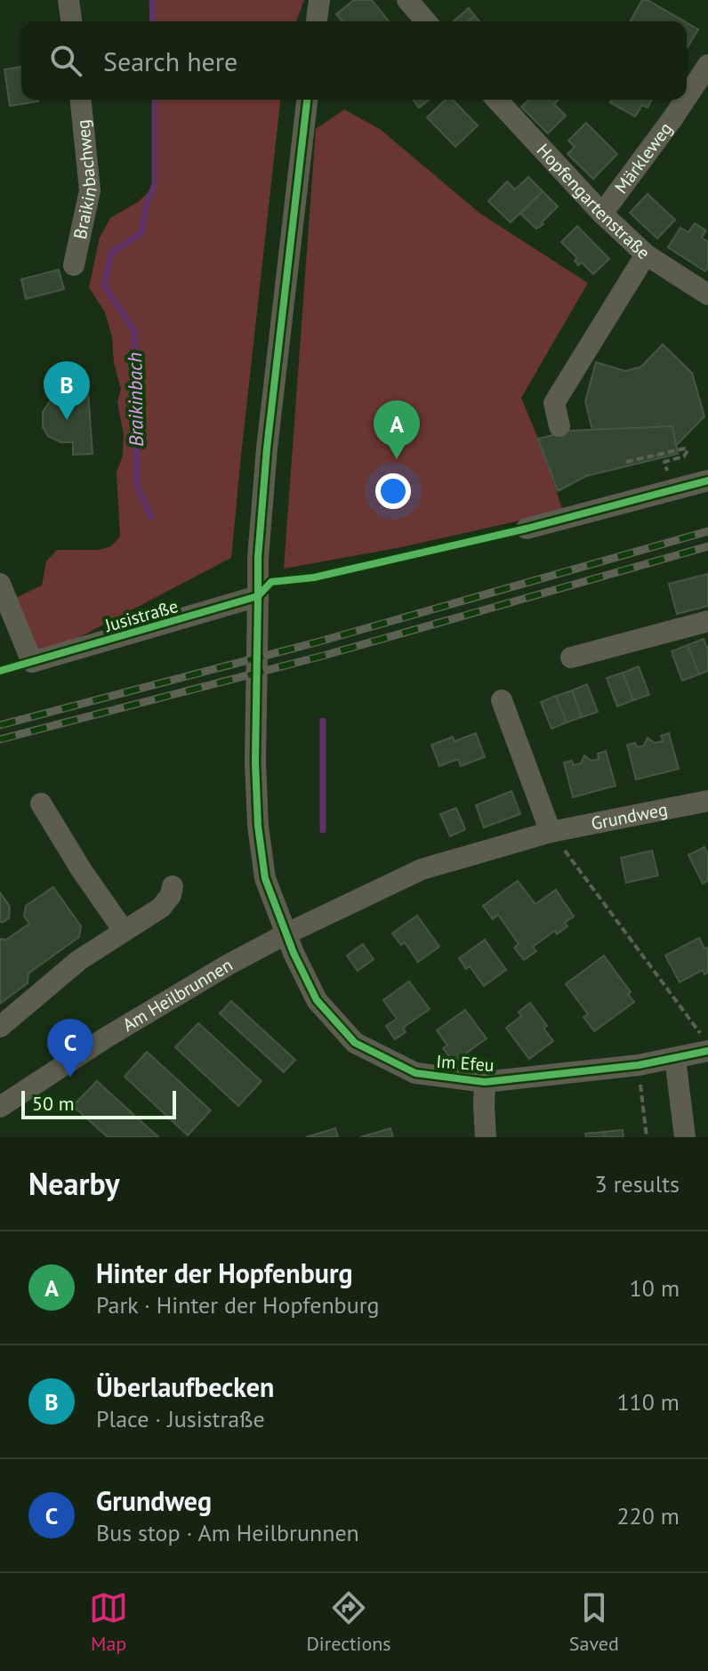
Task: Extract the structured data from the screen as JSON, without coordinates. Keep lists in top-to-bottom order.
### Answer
{
  "streets": {
    "street": [
      "Märkleweg",
      "Braikinbachweg",
      "Hopfengartenstraße",
      "Jusistraße",
      "Grundweg",
      "Am Heilbrunnen",
      "Im Efeu"
    ]
  },
  "crossings": [
    ["Märkleweg", "Hopfengartenstraße"],
    ["Jusistraße", "Im Efeu"],
    ["Grundweg", "Am Heilbrunnen"],
    ["Grundweg", "Im Efeu"],
    ["Am Heilbrunnen", "Im Efeu"]
  ],
  "water": ["Braikinbach"],
  "scale_bar": "50 m",
  "page": {
    "search": "Search here",
    "pins": ["B", "A", "C"],
    "scale": "50 m",
    "heading": ["Nearby", "3 results"],
    "list": [
      {
        "mark": "A",
        "name": "Hinter der Hopfenburg",
        "note": "Park · Hinter der Hopfenburg",
        "value": "10 m"
      },
      {
        "mark": "B",
        "name": "Überlaufbecken",
        "note": "Place · Jusistraße",
        "value": "110 m"
      },
      {
        "mark": "C",
        "name": "Grundweg",
        "note": "Bus stop · Am Heilbrunnen",
        "value": "220 m"
      }
    ],
    "nav": ["Map", "Directions", "Saved"]
  }
}
